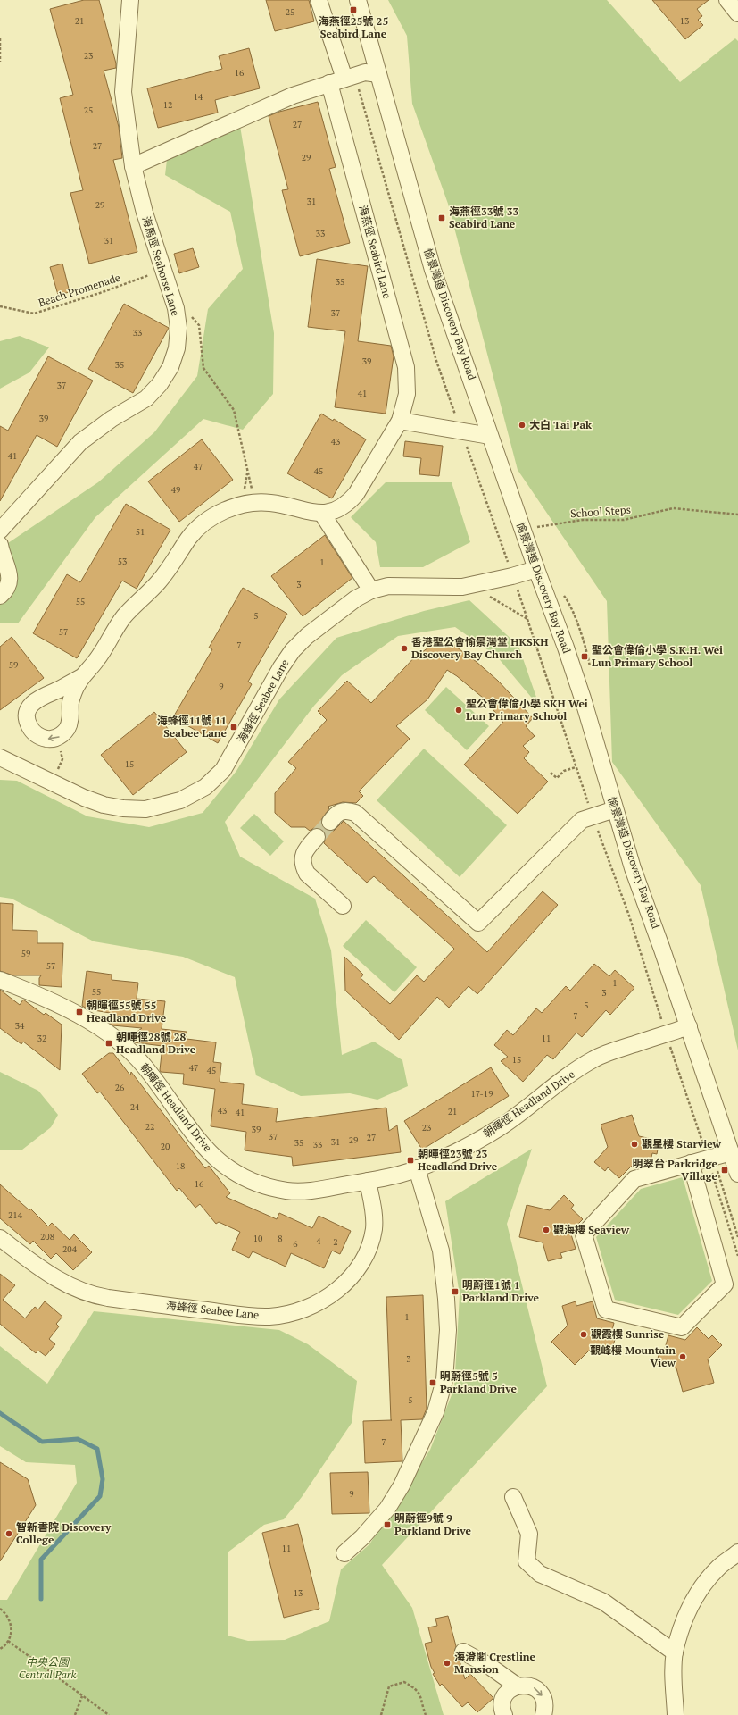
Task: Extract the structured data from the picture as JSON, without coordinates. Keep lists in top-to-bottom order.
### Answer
{
  "streets": {
    "street": [
      "海燕徑 Seabird Lane",
      "海馬徑 Seahorse Lane",
      "愉景灣道 Discovery Bay Road",
      "海蜂徑 Seabee Lane",
      "朝暉徑 Headland Drive"
    ],
    "path": ["Beach Promenade", "School Steps"]
  },
  "crossings": [
    ["海馬徑 Seahorse Lane", "Beach Promenade"],
    ["愉景灣道 Discovery Bay Road", "海蜂徑 Seabee Lane"],
    ["愉景灣道 Discovery Bay Road", "朝暉徑 Headland Drive"],
    ["海蜂徑 Seabee Lane", "朝暉徑 Headland Drive"]
  ],
  "parks": ["中央公園 Central Park"],
  "places": {
    "transit": [
      "海燕徑25號 25 Seabird Lane",
      "海燕徑33號 33 Seabird Lane",
      "聖公會偉倫小學 S.K.H. Wei Lun Primary School",
      "海蜂徑11號 11 Seabee Lane",
      "朝暉徑55號 55 Headland Drive",
      "朝暉徑28號 28 Headland Drive",
      "朝暉徑23號 23 Headland Drive",
      "明翠台 Parkridge Village",
      "明蔚徑1號 1 Parkland Drive",
      "明蔚徑5號 5 Parkland Drive",
      "明蔚徑9號 9 Parkland Drive"
    ],
    "other": [
      "大白 Tai Pak",
      "香港聖公會愉景灣堂 HKSKH Discovery Bay Church",
      "聖公會偉倫小學 SKH Wei Lun Primary School",
      "觀星樓 Starview",
      "觀海樓 Seaview",
      "觀霞樓 Sunrise",
      "觀峰樓 Mountain View",
      "智新書院 Discovery College",
      "海澄閣 Crestline Mansion"
    ]
  },
  "house_numbers": [
    "25",
    "21",
    "13",
    "23",
    "16",
    "14",
    "12",
    "25",
    "27",
    "27",
    "29",
    "31",
    "29",
    "33",
    "31",
    "35",
    "37",
    "33",
    "39",
    "35",
    "37",
    "41",
    "39",
    "43",
    "41",
    "47",
    "45",
    "49",
    "51",
    "53",
    "1",
    "3",
    "55",
    "5",
    "57",
    "7",
    "59",
    "9",
    "15",
    "59",
    "57",
    "1",
    "55",
    "3",
    "5",
    "7",
    "34",
    "32",
    "11",
    "15",
    "47",
    "45",
    "26",
    "17-19",
    "24",
    "43",
    "21",
    "41",
    "22",
    "23",
    "39",
    "37",
    "27",
    "29",
    "31",
    "35",
    "33",
    "20",
    "18",
    "16",
    "214",
    "208",
    "10",
    "8",
    "4",
    "2",
    "6",
    "204",
    "1",
    "3",
    "5",
    "7",
    "9",
    "11",
    "13"
  ]
}
